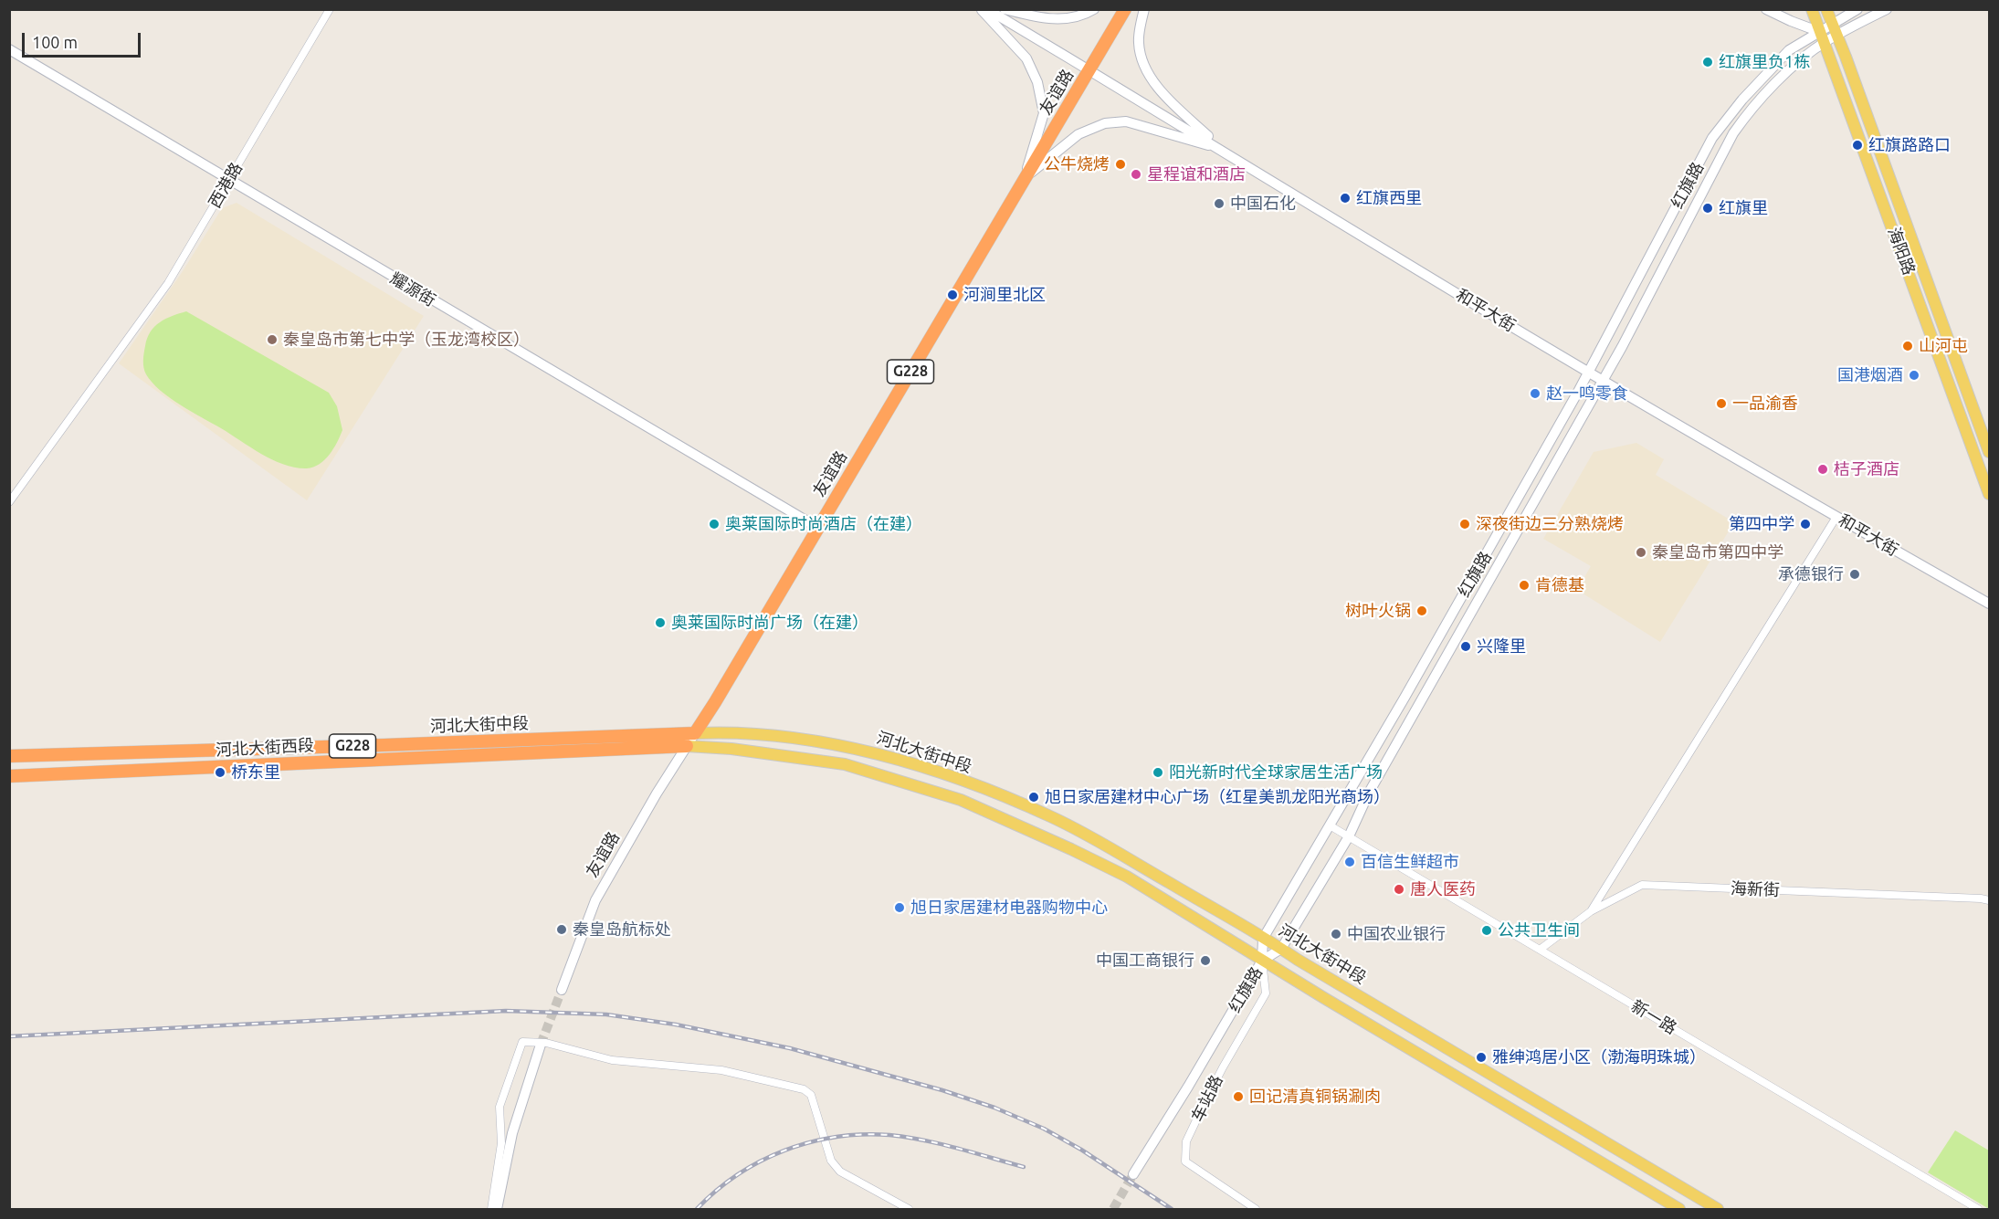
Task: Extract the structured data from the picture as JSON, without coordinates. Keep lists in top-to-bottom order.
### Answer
{
  "streets": {
    "highway": [
      "友谊路",
      "G228",
      "河北大街中段",
      "河北大街西段"
    ],
    "main road": [
      "红旗路",
      "海阳路",
      "耀源街",
      "和平大街"
    ],
    "street": [
      "西港路",
      "海新街",
      "新一路",
      "车站路"
    ]
  },
  "crossings": [
    ["友谊路", "耀源街"],
    ["友谊路", "和平大街"],
    ["友谊路", "河北大街中段"],
    ["友谊路", "河北大街西段"],
    ["西港路", "耀源街"],
    ["红旗路", "海阳路"],
    ["红旗路", "和平大街"],
    ["红旗路", "河北大街中段"],
    ["红旗路", "新一路"],
    ["红旗路", "车站路"],
    ["海新街", "新一路"]
  ],
  "places": [
    "红旗里负1栋",
    "红旗路路口",
    "公牛烧烤",
    "星程谊和酒店",
    "红旗西里",
    "中国石化",
    "红旗里",
    "河涧里北区",
    "秦皇岛市第七中学（玉龙湾校区）",
    "山河屯",
    "国港烟酒",
    "赵一鸣零食",
    "一品渝香",
    "桔子酒店",
    "奥莱国际时尚酒店（在建）",
    "深夜街边三分熟烧烤",
    "第四中学",
    "秦皇岛市第四中学",
    "承德银行",
    "肯德基",
    "树叶火锅",
    "奥莱国际时尚广场（在建）",
    "兴隆里",
    "桥东里",
    "阳光新时代全球家居生活广场",
    "旭日家居建材中心广场（红星美凯龙阳光商场）",
    "百信生鲜超市",
    "唐人医药",
    "旭日家居建材电器购物中心",
    "秦皇岛航标处",
    "公共卫生间",
    "中国农业银行",
    "中国工商银行",
    "雅绅鸿居小区（渤海明珠城）",
    "回记清真铜锅涮肉"
  ],
  "scale_bar": "100 m"
}
